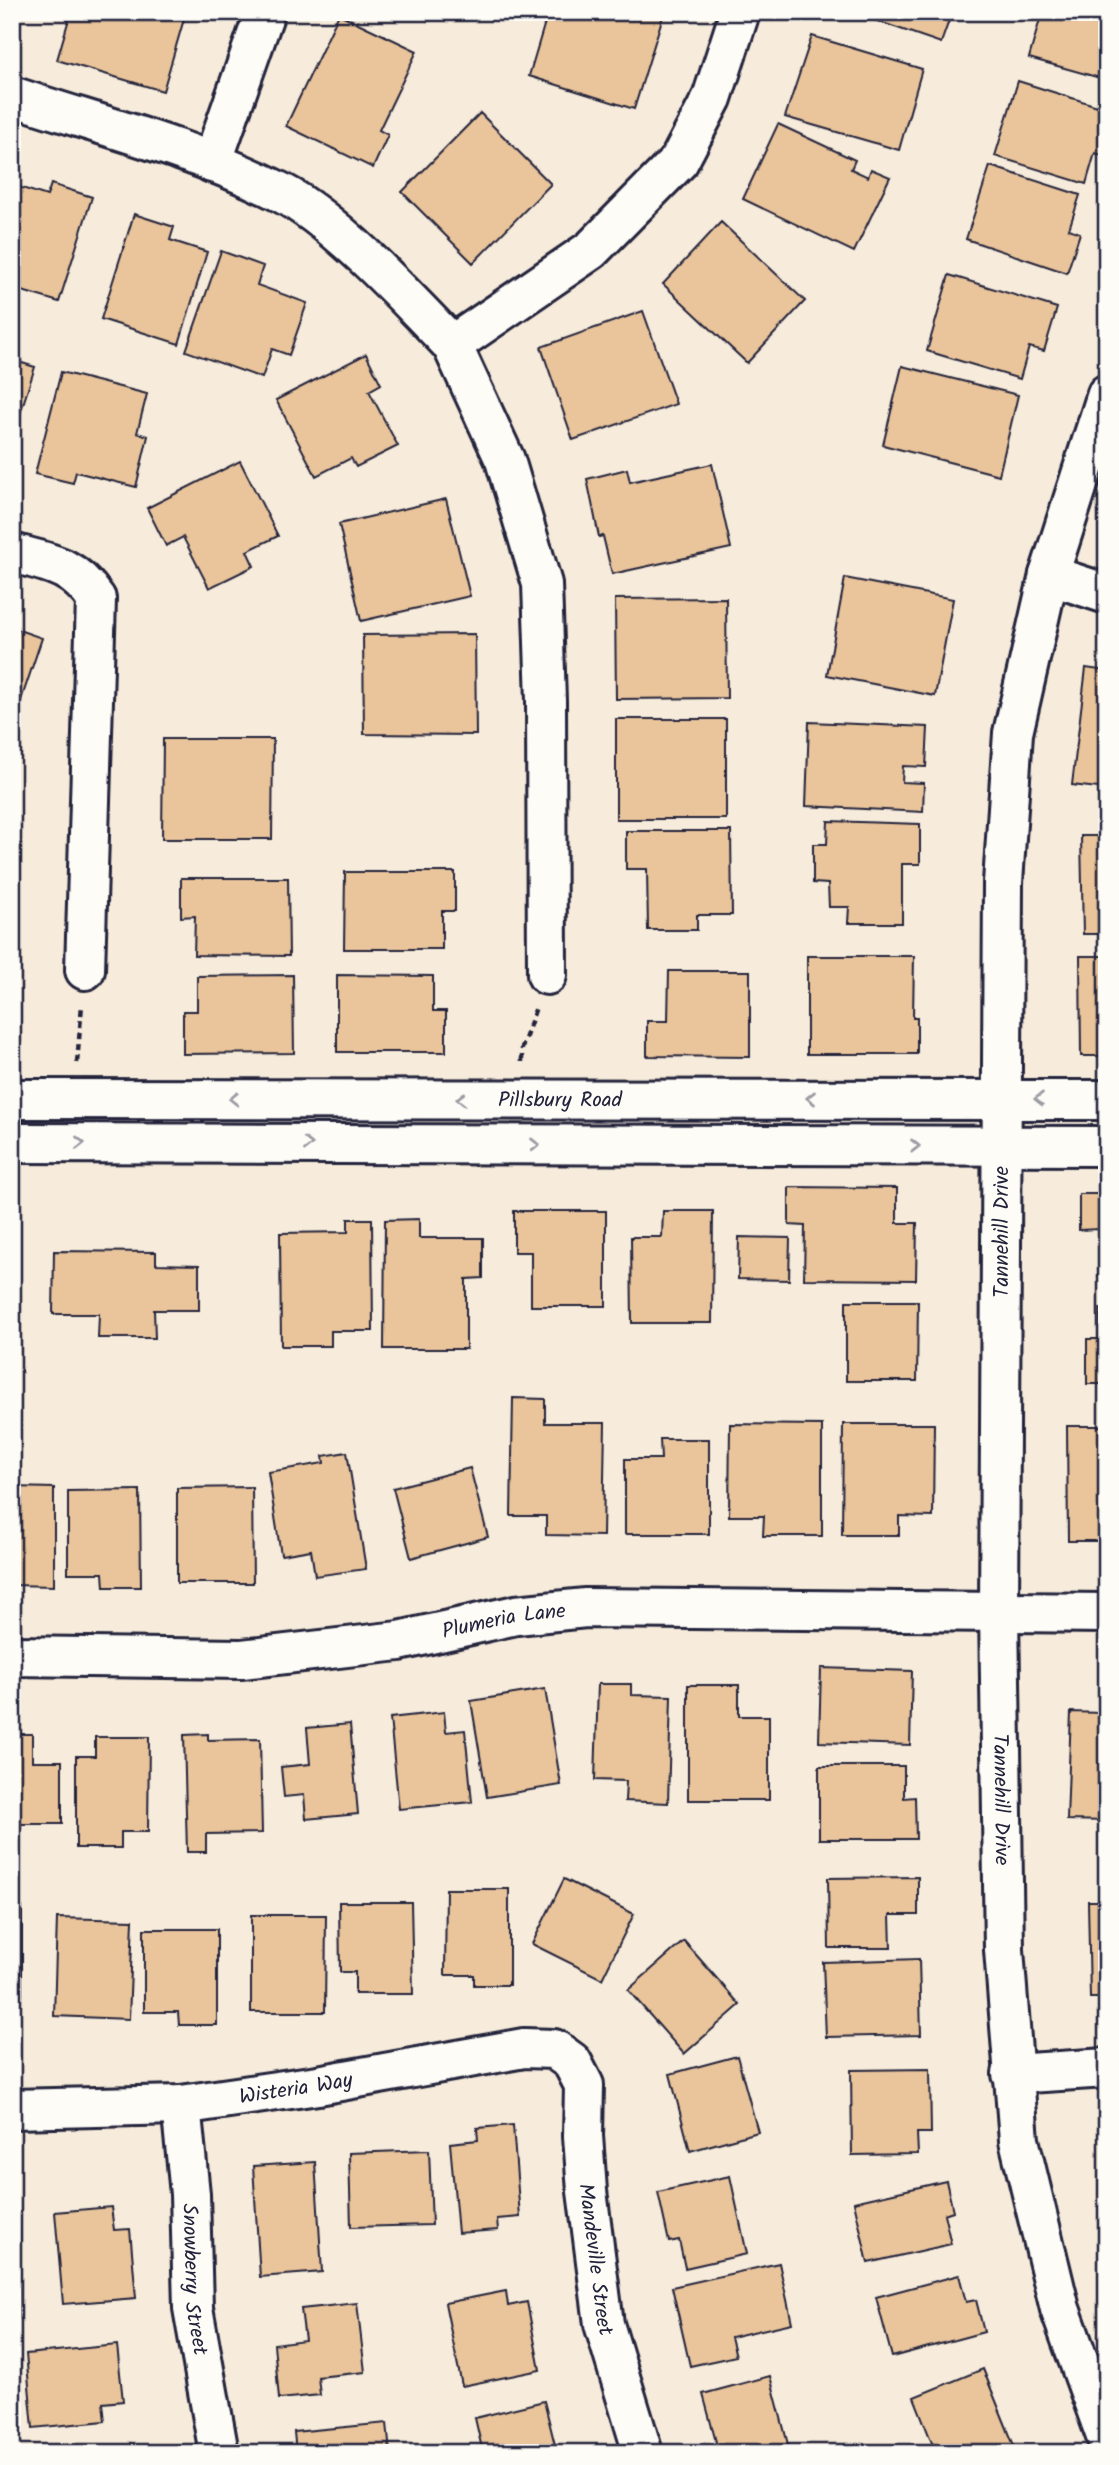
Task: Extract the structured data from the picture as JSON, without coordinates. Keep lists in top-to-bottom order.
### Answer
{
  "streets": {
    "street": [
      "Pillsbury Road",
      "Tannehill Drive",
      "Plumeria Lane",
      "Wisteria Way",
      "Mandeville Street",
      "Snowberry Street"
    ]
  },
  "crossings": [
    ["Pillsbury Road", "Tannehill Drive"],
    ["Tannehill Drive", "Plumeria Lane"],
    ["Wisteria Way", "Mandeville Street"],
    ["Wisteria Way", "Snowberry Street"]
  ]
}
